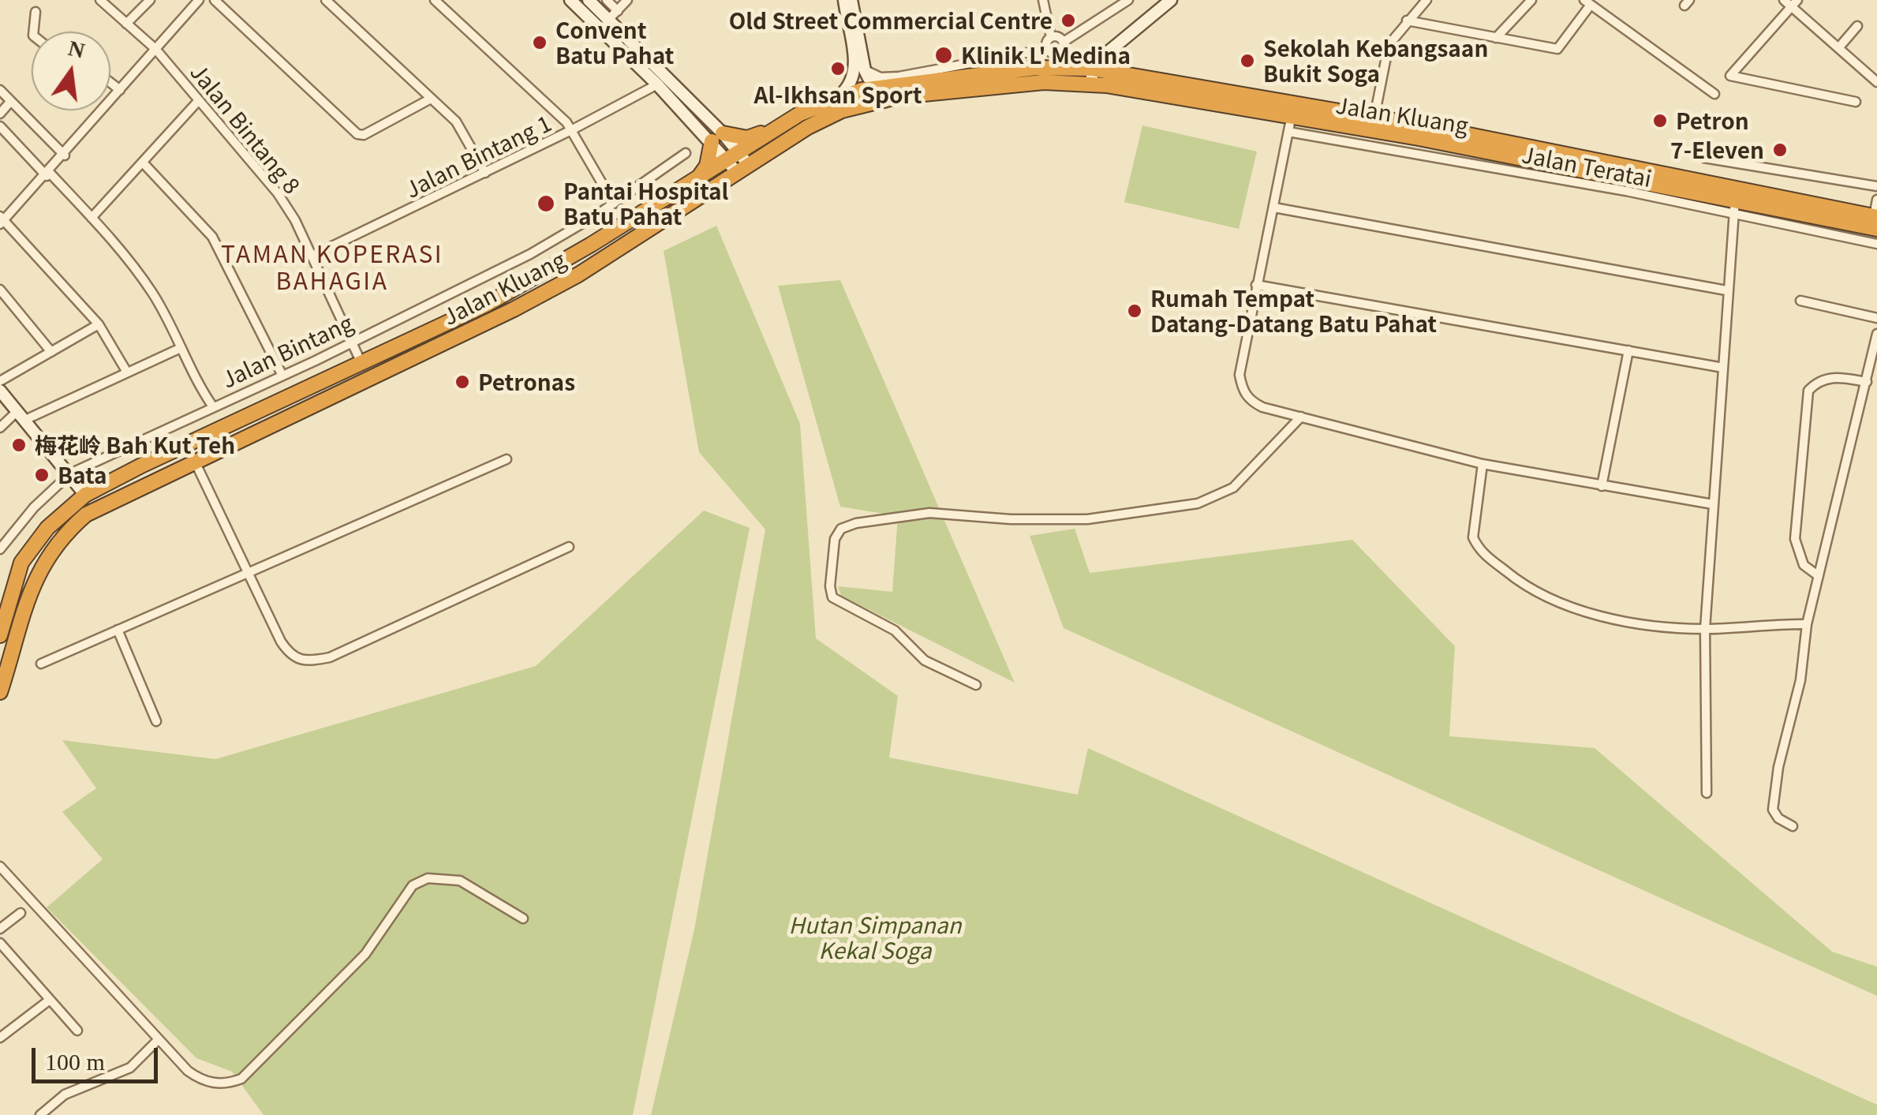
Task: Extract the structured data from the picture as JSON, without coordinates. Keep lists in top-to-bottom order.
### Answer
{
  "streets": {
    "highway": ["Jalan Kluang"],
    "street": ["Jalan Bintang 8", "Jalan Bintang 1", "Jalan Bintang"]
  },
  "crossings": [
    ["Jalan Kluang", "Jalan Bintang 8"],
    ["Jalan Bintang 8", "Jalan Bintang 1"],
    ["Jalan Bintang 8", "Jalan Bintang"]
  ],
  "districts": ["TAMAN KOPERASI BAHAGIA"],
  "parks": ["Hutan Simpanan Kekal Soga"],
  "places": [
    "Old Street Commercial Centre",
    "Convent Batu Pahat",
    "Klinik L' Medina",
    "Sekolah Kebangsaan Bukit Soga",
    "Al-Ikhsan Sport",
    "Petron",
    "7-Eleven",
    "Pantai Hospital Batu Pahat",
    "Rumah Tempat Datang-Datang Batu Pahat",
    "Petronas",
    "梅花岭 Bah Kut Teh",
    "Bata"
  ],
  "scale_bar": "100 m",
  "north": "top"
}
